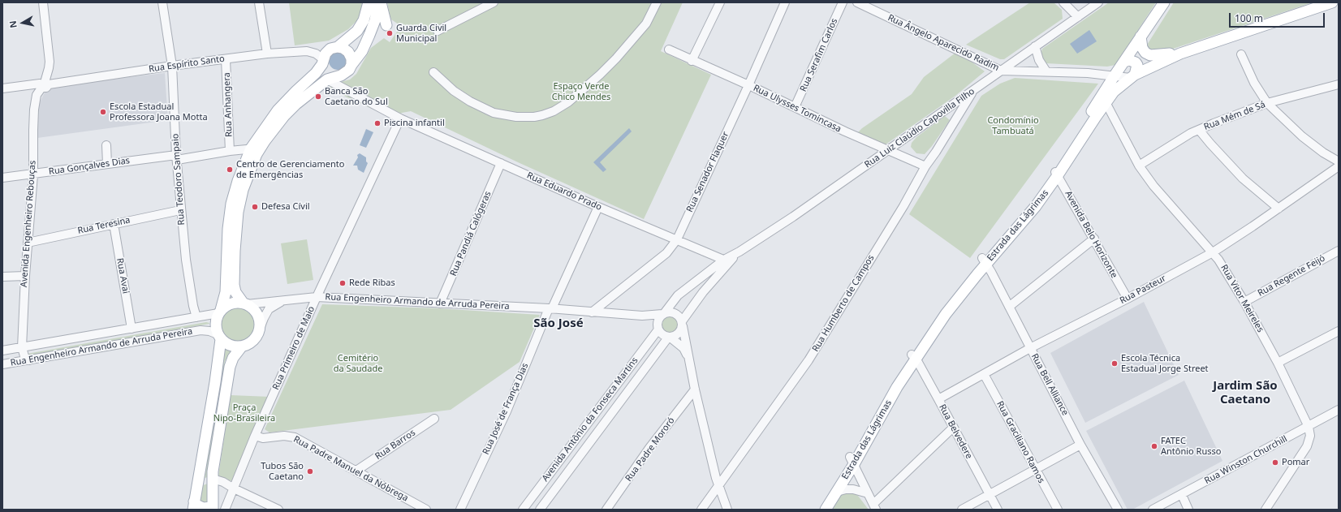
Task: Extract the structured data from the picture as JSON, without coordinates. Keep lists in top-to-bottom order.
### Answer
{
  "streets": {
    "main road": ["Estrada das Lágrimas"],
    "street": [
      "Rua Ângelo Aparecido Radim",
      "Rua Serafim Carlos",
      "Rua Espírito Santo",
      "Rua Anhangera",
      "Rua Ulysses Tomincasa",
      "Rua Mém de Sá",
      "Rua Luiz Claúdio Capovilla Filho",
      "Rua Gonçalves Dias",
      "Rua Senador Flaquer",
      "Rua Teodoro Sampaio",
      "Rua Eduardo Prado",
      "Avenida Engenheiro Rebouças",
      "Rua Teresina",
      "Rua Pandiá Calógeras",
      "Avenida Belo Horizonte",
      "Rua Avai",
      "Rua Regente Feijó",
      "Rua Pasteur",
      "Rua Vitor Meireles",
      "Rua Engenheiro Armando de Arruda Pereira",
      "Rua Humberto de Campos",
      "Rua Primeiro de Maio",
      "Rua Bell Alliance",
      "Rua José de França Dias",
      "Avenida Antônio da Fonseca Martins",
      "Rua Belvedere",
      "Rua Graciliano Ramos",
      "Rua Barros",
      "Rua Padre Mororó",
      "Rua Winston Churchill",
      "Rua Padre Manuel da Nóbrega"
    ]
  },
  "crossings": [
    ["Rua Ângelo Aparecido Radim", "Rua Luiz Claúdio Capovilla Filho"],
    ["Rua Ângelo Aparecido Radim", "Estrada das Lágrimas"],
    ["Rua Serafim Carlos", "Rua Ulysses Tomincasa"],
    ["Rua Espírito Santo", "Rua Anhangera"],
    ["Rua Espírito Santo", "Rua Teodoro Sampaio"],
    ["Rua Espírito Santo", "Rua Eduardo Prado"],
    ["Rua Espírito Santo", "Avenida Engenheiro Rebouças"],
    ["Rua Anhangera", "Rua Gonçalves Dias"],
    ["Rua Ulysses Tomincasa", "Rua Luiz Claúdio Capovilla Filho"],
    ["Rua Ulysses Tomincasa", "Rua Senador Flaquer"],
    ["Rua Ulysses Tomincasa", "Rua Humberto de Campos"],
    ["Rua Mém de Sá", "Rua Vitor Meireles"],
    ["Rua Luiz Claúdio Capovilla Filho", "Rua Eduardo Prado"],
    ["Rua Luiz Claúdio Capovilla Filho", "Rua Engenheiro Armando de Arruda Pereira"],
    ["Rua Luiz Claúdio Capovilla Filho", "Rua Humberto de Campos"],
    ["Rua Luiz Claúdio Capovilla Filho", "Avenida Antônio da Fonseca Martins"],
    ["Rua Gonçalves Dias", "Rua Teodoro Sampaio"],
    ["Rua Gonçalves Dias", "Avenida Engenheiro Rebouças"],
    ["Rua Senador Flaquer", "Rua Eduardo Prado"],
    ["Rua Senador Flaquer", "Rua Engenheiro Armando de Arruda Pereira"],
    ["Rua Teodoro Sampaio", "Rua Teresina"],
    ["Rua Teodoro Sampaio", "Rua Engenheiro Armando de Arruda Pereira"],
    ["Rua Eduardo Prado", "Rua Pandiá Calógeras"],
    ["Rua Eduardo Prado", "Rua Primeiro de Maio"],
    ["Rua Eduardo Prado", "Rua José de França Dias"],
    ["Avenida Engenheiro Rebouças", "Rua Teresina"],
    ["Avenida Engenheiro Rebouças", "Rua Engenheiro Armando de Arruda Pereira"],
    ["Rua Teresina", "Rua Avai"],
    ["Estrada das Lágrimas", "Avenida Belo Horizonte"],
    ["Estrada das Lágrimas", "Rua Vitor Meireles"],
    ["Estrada das Lágrimas", "Rua Bell Alliance"],
    ["Estrada das Lágrimas", "Rua Belvedere"],
    ["Rua Pandiá Calógeras", "Rua Engenheiro Armando de Arruda Pereira"],
    ["Avenida Belo Horizonte", "Rua Pasteur"],
    ["Rua Avai", "Rua Engenheiro Armando de Arruda Pereira"],
    ["Rua Regente Feijó", "Rua Vitor Meireles"],
    ["Rua Pasteur", "Rua Vitor Meireles"],
    ["Rua Pasteur", "Rua Bell Alliance"],
    ["Rua Pasteur", "Rua Belvedere"],
    ["Rua Pasteur", "Rua Graciliano Ramos"],
    ["Rua Vitor Meireles", "Rua Winston Churchill"],
    ["Rua Engenheiro Armando de Arruda Pereira", "Rua Primeiro de Maio"],
    ["Rua Engenheiro Armando de Arruda Pereira", "Rua José de França Dias"],
    ["Rua Engenheiro Armando de Arruda Pereira", "Avenida Antônio da Fonseca Martins"],
    ["Rua Primeiro de Maio", "Rua Padre Manuel da Nóbrega"],
    ["Rua Barros", "Rua Padre Manuel da Nóbrega"]
  ],
  "districts": ["São José", "Jardim São Caetano"],
  "parks": [
    "Espaço Verde Chico Mendes",
    "Condomínio Tambuatá",
    "Cemitério da Saudade",
    "Praça Nipo-Brasileira"
  ],
  "places": [
    "Guarda Civil Municipal",
    "Banca São Caetano do Sul",
    "Escola Estadual Professora Joana Motta",
    "Piscina infantil",
    "Centro de Gerenciamento de Emergências",
    "Defesa Cívil",
    "Rede Ribas",
    "Escola Técnica Estadual Jorge Street",
    "FATEC Antônio Russo",
    "Pomar",
    "Tubos São Caetano"
  ],
  "scale_bar": "100 m",
  "north": "left"
}
